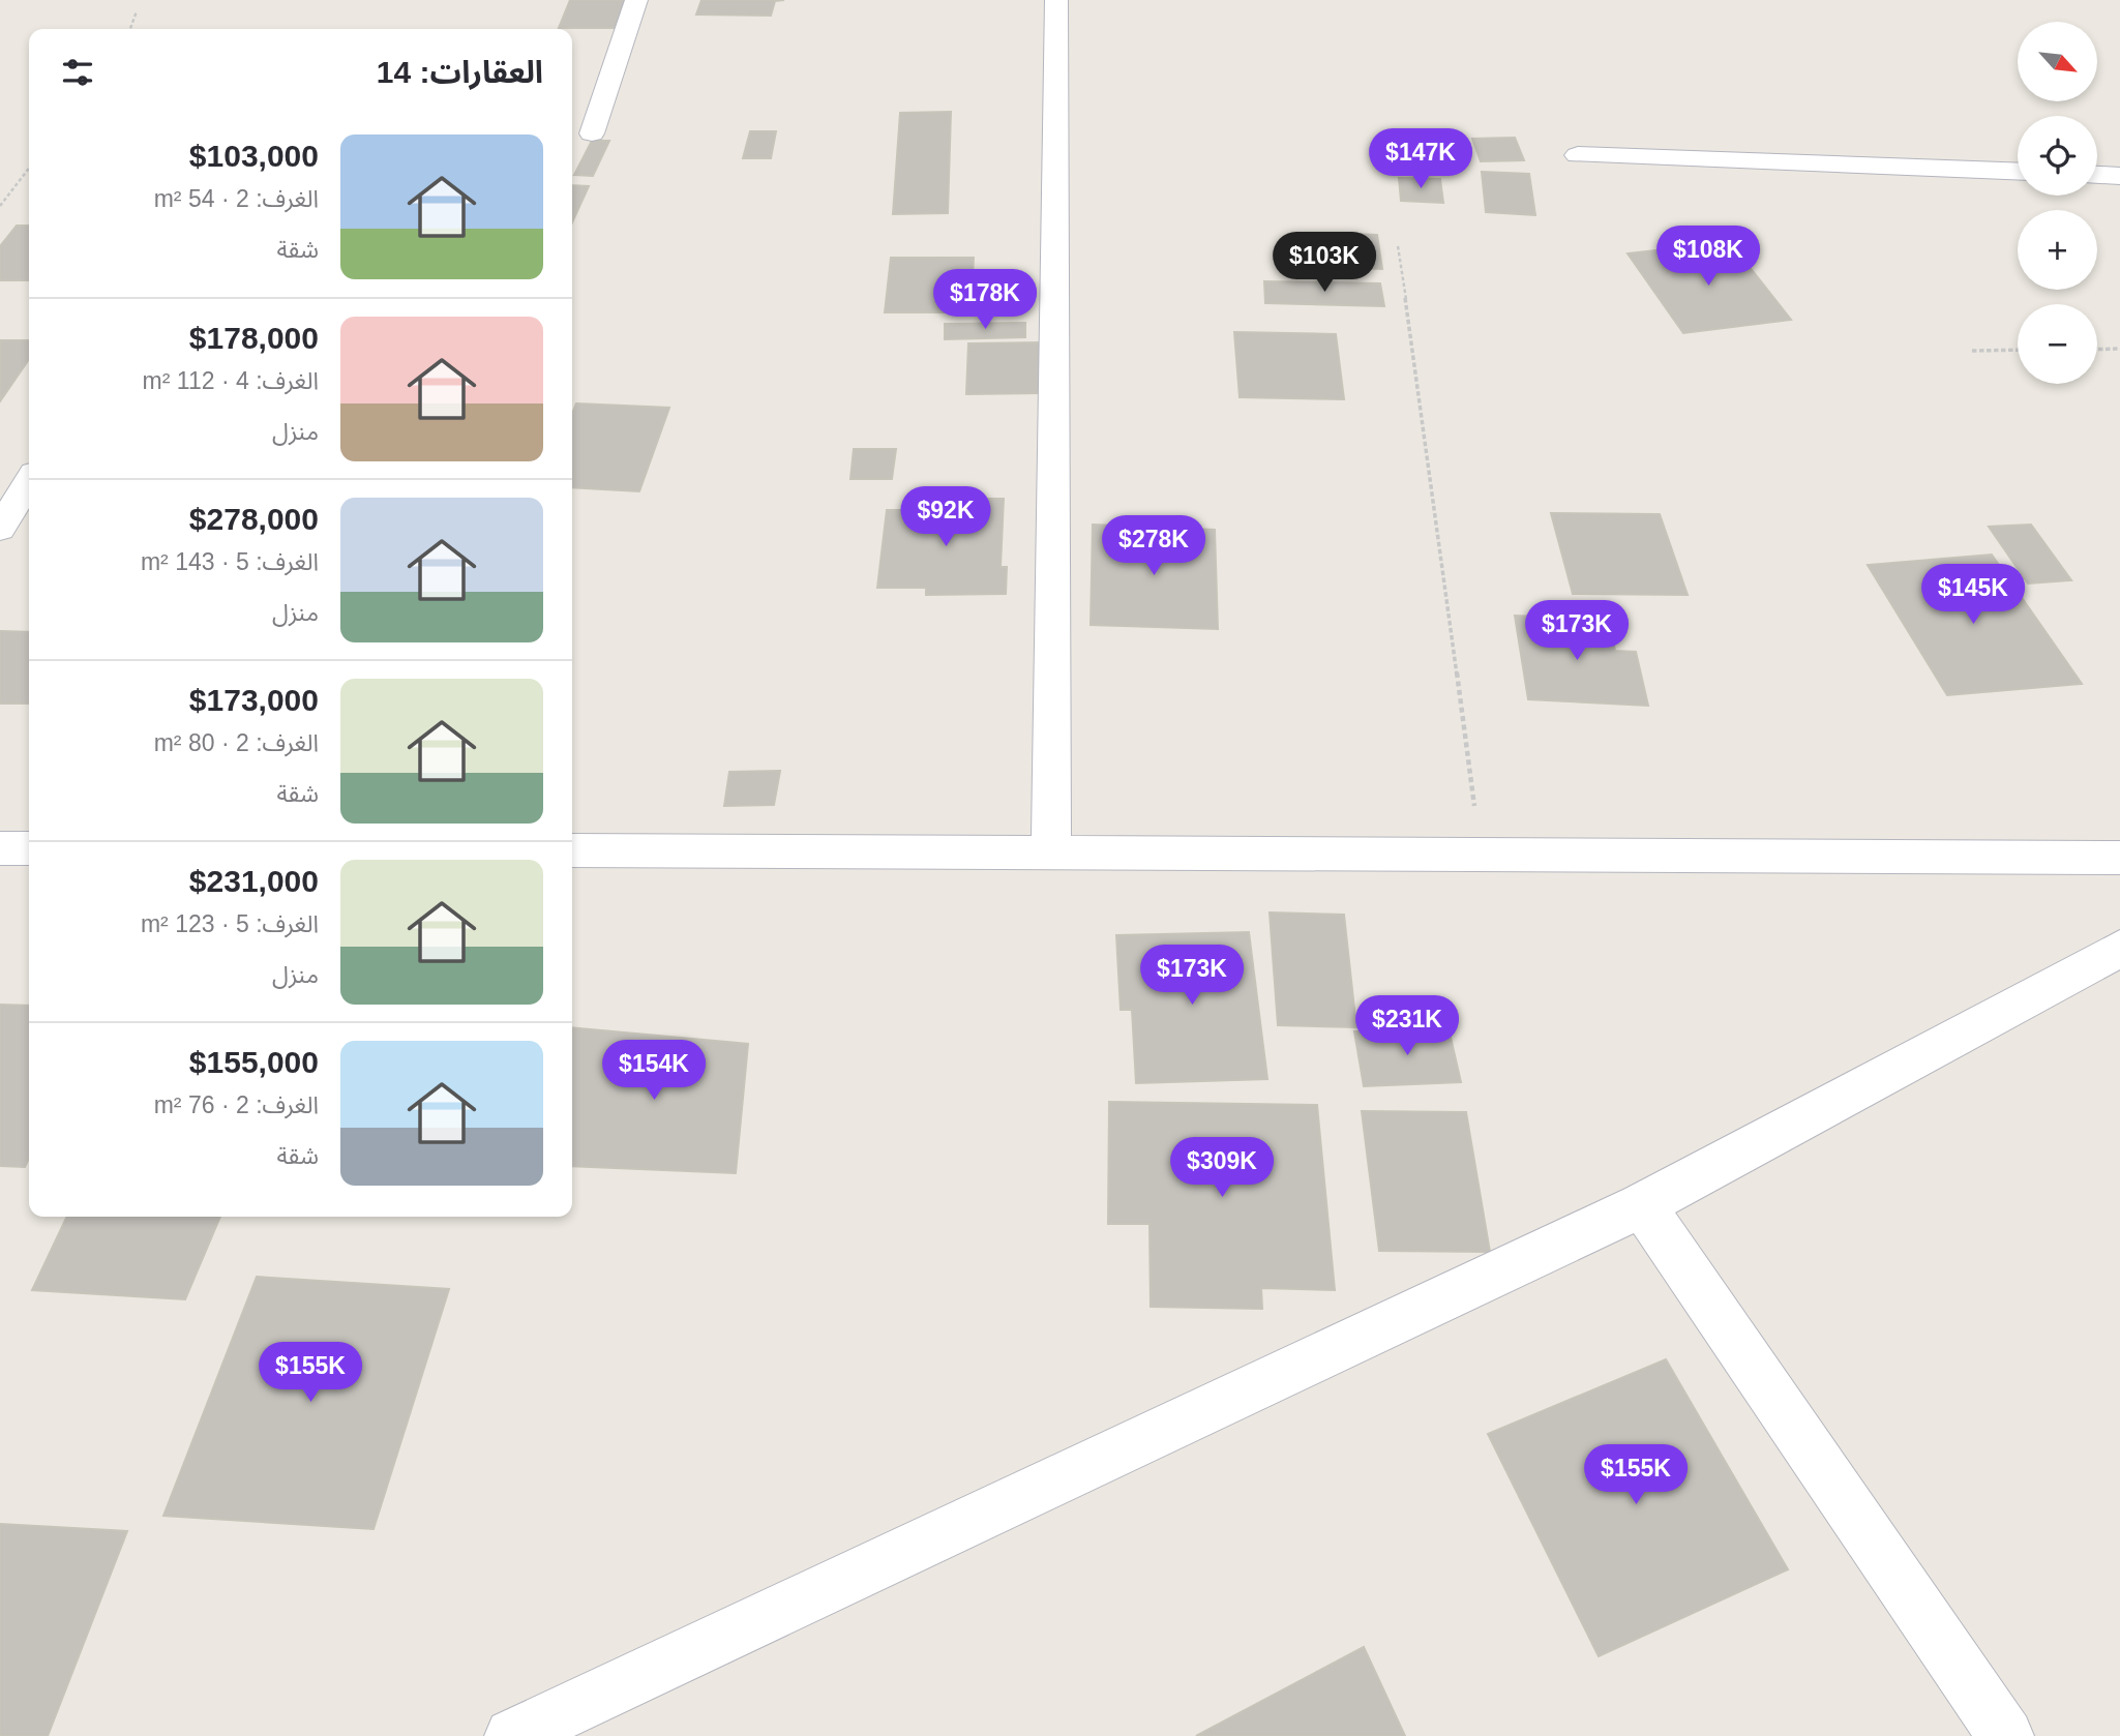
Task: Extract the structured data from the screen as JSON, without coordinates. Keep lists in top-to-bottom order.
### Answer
{
  "north": "bottom right",
  "page": {
    "map_buttons": ["+", "−"],
    "heading": "العقارات: 14",
    "list": [
      {
        "name": "$103,000",
        "note": "الغرف: 2 · 54 m² · شقة"
      },
      {
        "name": "$178,000",
        "note": "الغرف: 4 · 112 m² · منزل"
      },
      {
        "name": "$278,000",
        "note": "الغرف: 5 · 143 m² · منزل"
      },
      {
        "name": "$173,000",
        "note": "الغرف: 2 · 80 m² · شقة"
      },
      {
        "name": "$231,000",
        "note": "الغرف: 5 · 123 m² · منزل"
      },
      {
        "name": "$155,000",
        "note": "الغرف: 2 · 76 m² · شقة"
      }
    ],
    "price": [
      "$147K",
      "$108K",
      "$103K",
      "$178K",
      "$92K",
      "$278K",
      "$145K",
      "$173K",
      "$173K",
      "$231K",
      "$154K",
      "$309K",
      "$155K",
      "$155K"
    ]
  }
}
